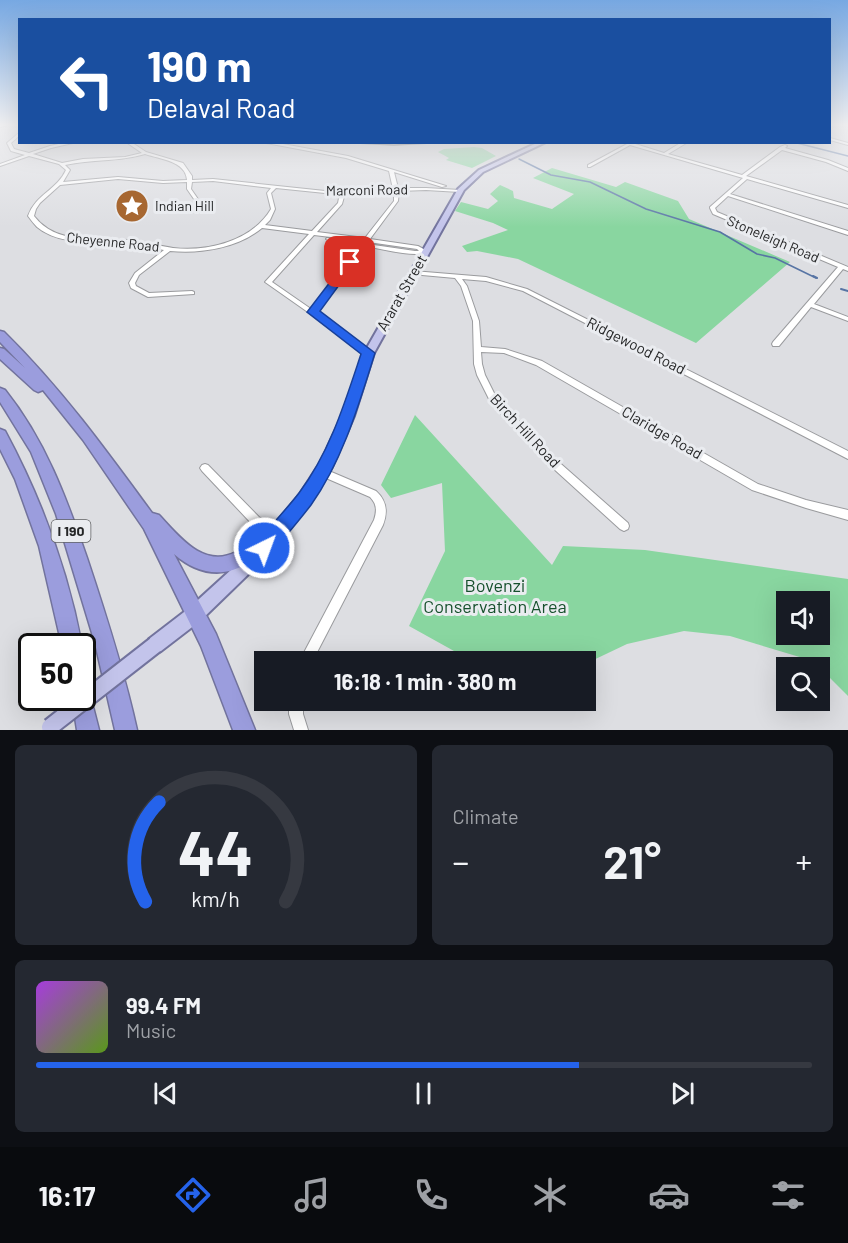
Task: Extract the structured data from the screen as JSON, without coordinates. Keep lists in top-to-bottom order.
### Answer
{
  "streets": {
    "highway": ["I 190"],
    "main road": ["Ararat Street"],
    "street": [
      "Marconi Road",
      "Stoneleigh Road",
      "Cheyenne Road",
      "Ridgewood Road",
      "Birch Hill Road",
      "Claridge Road"
    ]
  },
  "crossings": [
    ["Marconi Road", "Cheyenne Road"],
    ["Marconi Road", "Ararat Street"],
    ["Ararat Street", "Ridgewood Road"],
    ["Ridgewood Road", "Birch Hill Road"],
    ["Birch Hill Road", "Claridge Road"]
  ],
  "parks": ["Bovenzi Conservation Area"],
  "places": {
    "place": ["Indian Hill"]
  },
  "page": {
    "turn": ["190 m", "Delaval Road"],
    "limit": "50",
    "trip": "16:18 · 1 min · 380 m",
    "tile": "Climate",
    "heat": ["−", "21°", "+"],
    "song": ["99.4 FM", "Music"],
    "tabs": "16:17",
    "gauge": ["44", "km/h"]
  }
}
